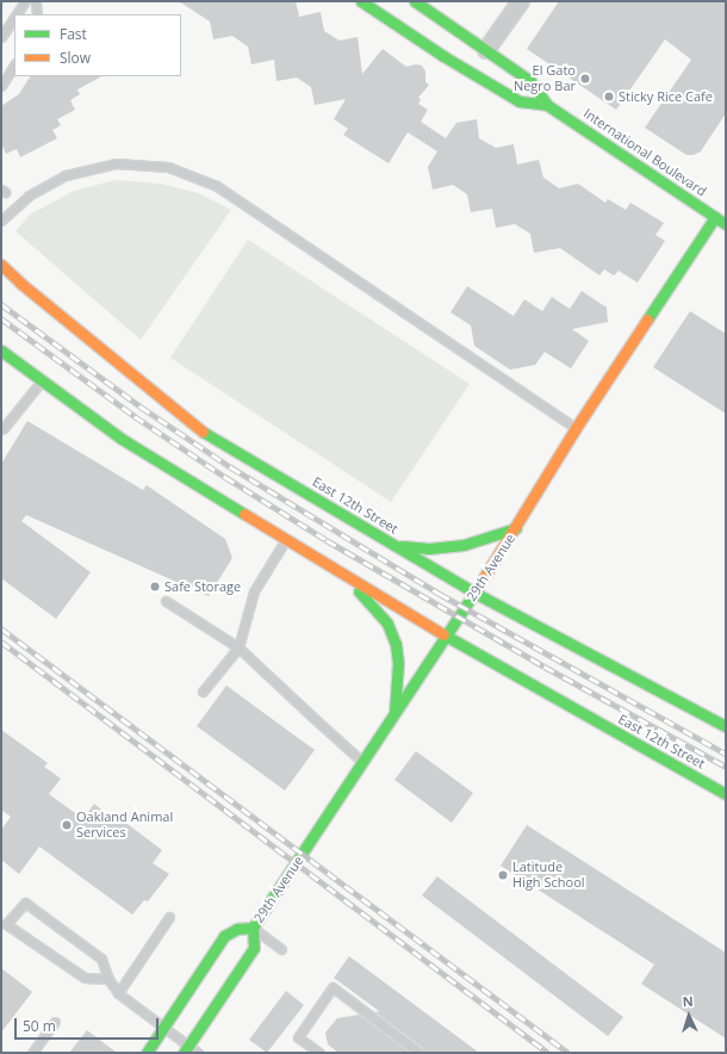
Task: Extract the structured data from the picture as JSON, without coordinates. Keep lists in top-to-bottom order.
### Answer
{
  "streets": {
    "main road": ["International Boulevard", "East 12th Street", "29th Avenue"]
  },
  "crossings": [
    ["International Boulevard", "29th Avenue"],
    ["East 12th Street", "29th Avenue"]
  ],
  "places": [
    "El Gato Negro Bar",
    "Sticky Rice Cafe",
    "Safe Storage",
    "Oakland Animal Services",
    "Latitude High School"
  ],
  "legend": ["Fast", "Slow"],
  "scale_bar": "50 m",
  "north": "top"
}
